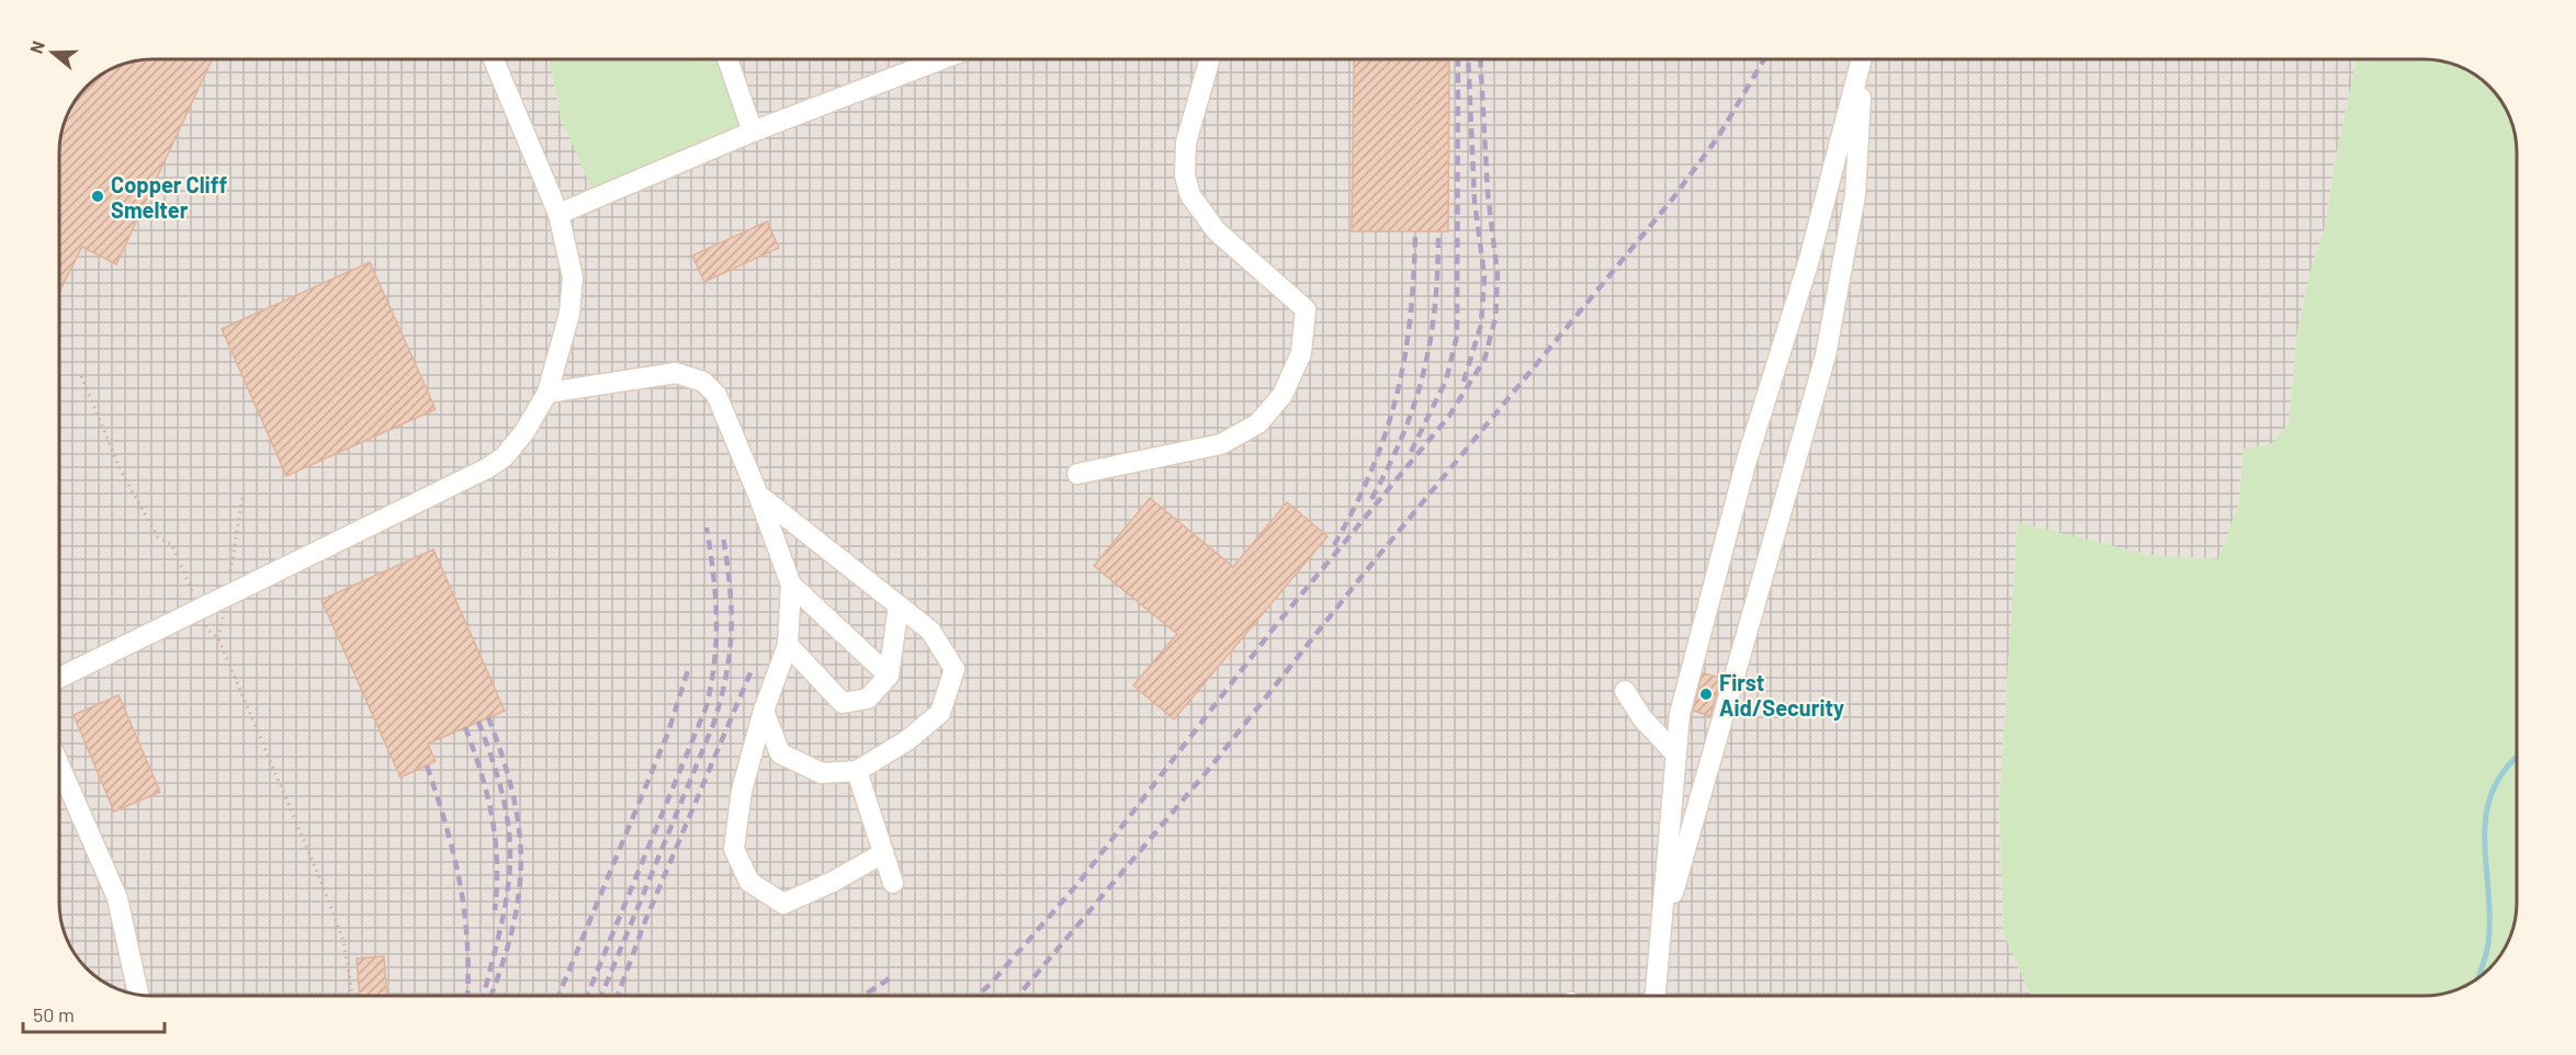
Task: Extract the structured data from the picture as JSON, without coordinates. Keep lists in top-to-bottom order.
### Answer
{
  "places": ["Copper Cliff Smelter", "First Aid/Security"],
  "scale_bar": "50 m",
  "north": "left"
}
